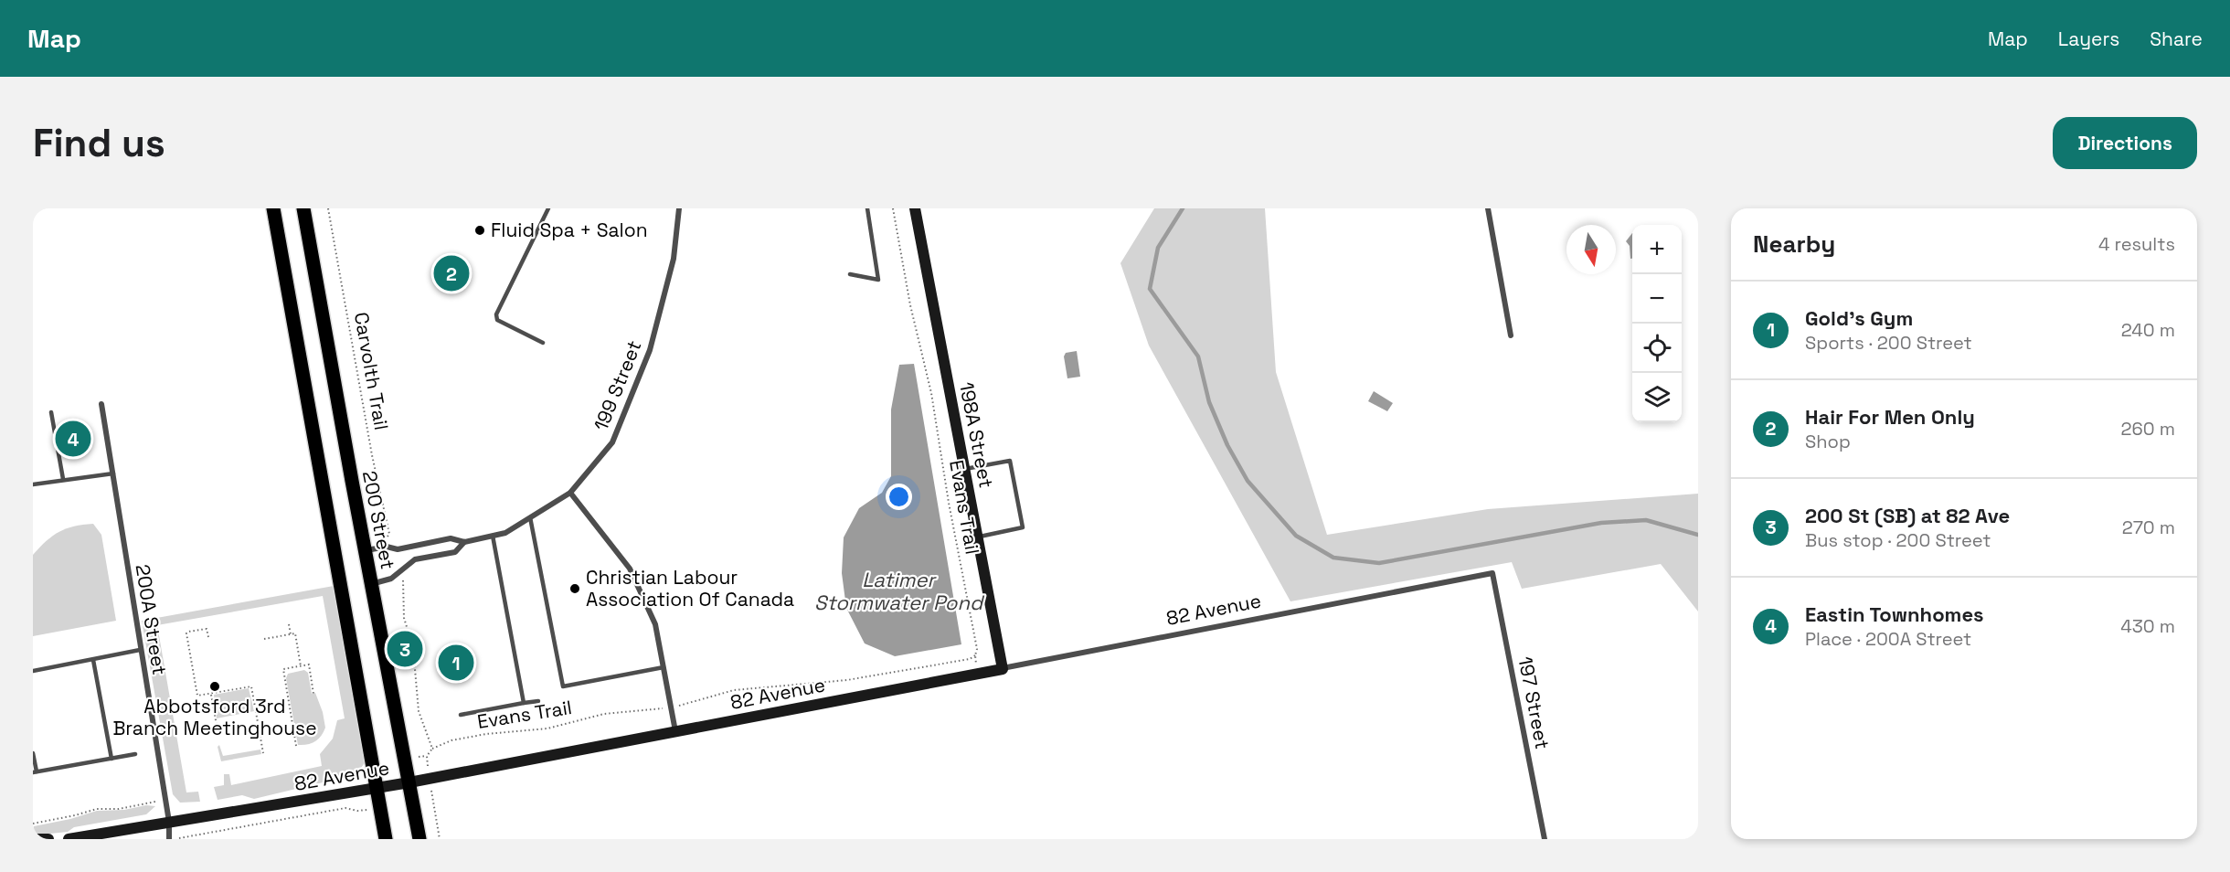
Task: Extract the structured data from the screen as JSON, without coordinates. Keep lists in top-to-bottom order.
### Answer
{
  "streets": {
    "main road": ["200 Street"],
    "street": [
      "199 Street",
      "198A Street",
      "82 Avenue",
      "200A Street",
      "197 Street"
    ],
    "path": ["Carvolth Trail", "Evans Trail"]
  },
  "crossings": [
    ["198A Street", "82 Avenue"],
    ["200 Street", "82 Avenue"],
    ["82 Avenue", "200A Street"],
    ["82 Avenue", "197 Street"]
  ],
  "water": ["Latimer Stormwater Pond"],
  "places": ["Fluid Spa + Salon", "Christian Labour Association Of Canada", "Abbotsford 3rd Branch Meetinghouse"],
  "north": "bottom",
  "page": {
    "header": "Map",
    "nav": ["Map", "Layers", "Share"],
    "buttons": "Directions",
    "title": "Find us",
    "heading": ["Nearby", "4 results"],
    "map_buttons": ["+", "−"],
    "pins": [
      "2",
      "4",
      "3",
      "1"
    ],
    "list": [
      {
        "mark": "1",
        "name": "Gold's Gym",
        "note": "Sports · 200 Street",
        "value": "240 m"
      },
      {
        "mark": "2",
        "name": "Hair For Men Only",
        "note": "Shop",
        "value": "260 m"
      },
      {
        "mark": "3",
        "name": "200 St (SB) at 82 Ave",
        "note": "Bus stop · 200 Street",
        "value": "270 m"
      },
      {
        "mark": "4",
        "name": "Eastin Townhomes",
        "note": "Place · 200A Street",
        "value": "430 m"
      }
    ]
  }
}
